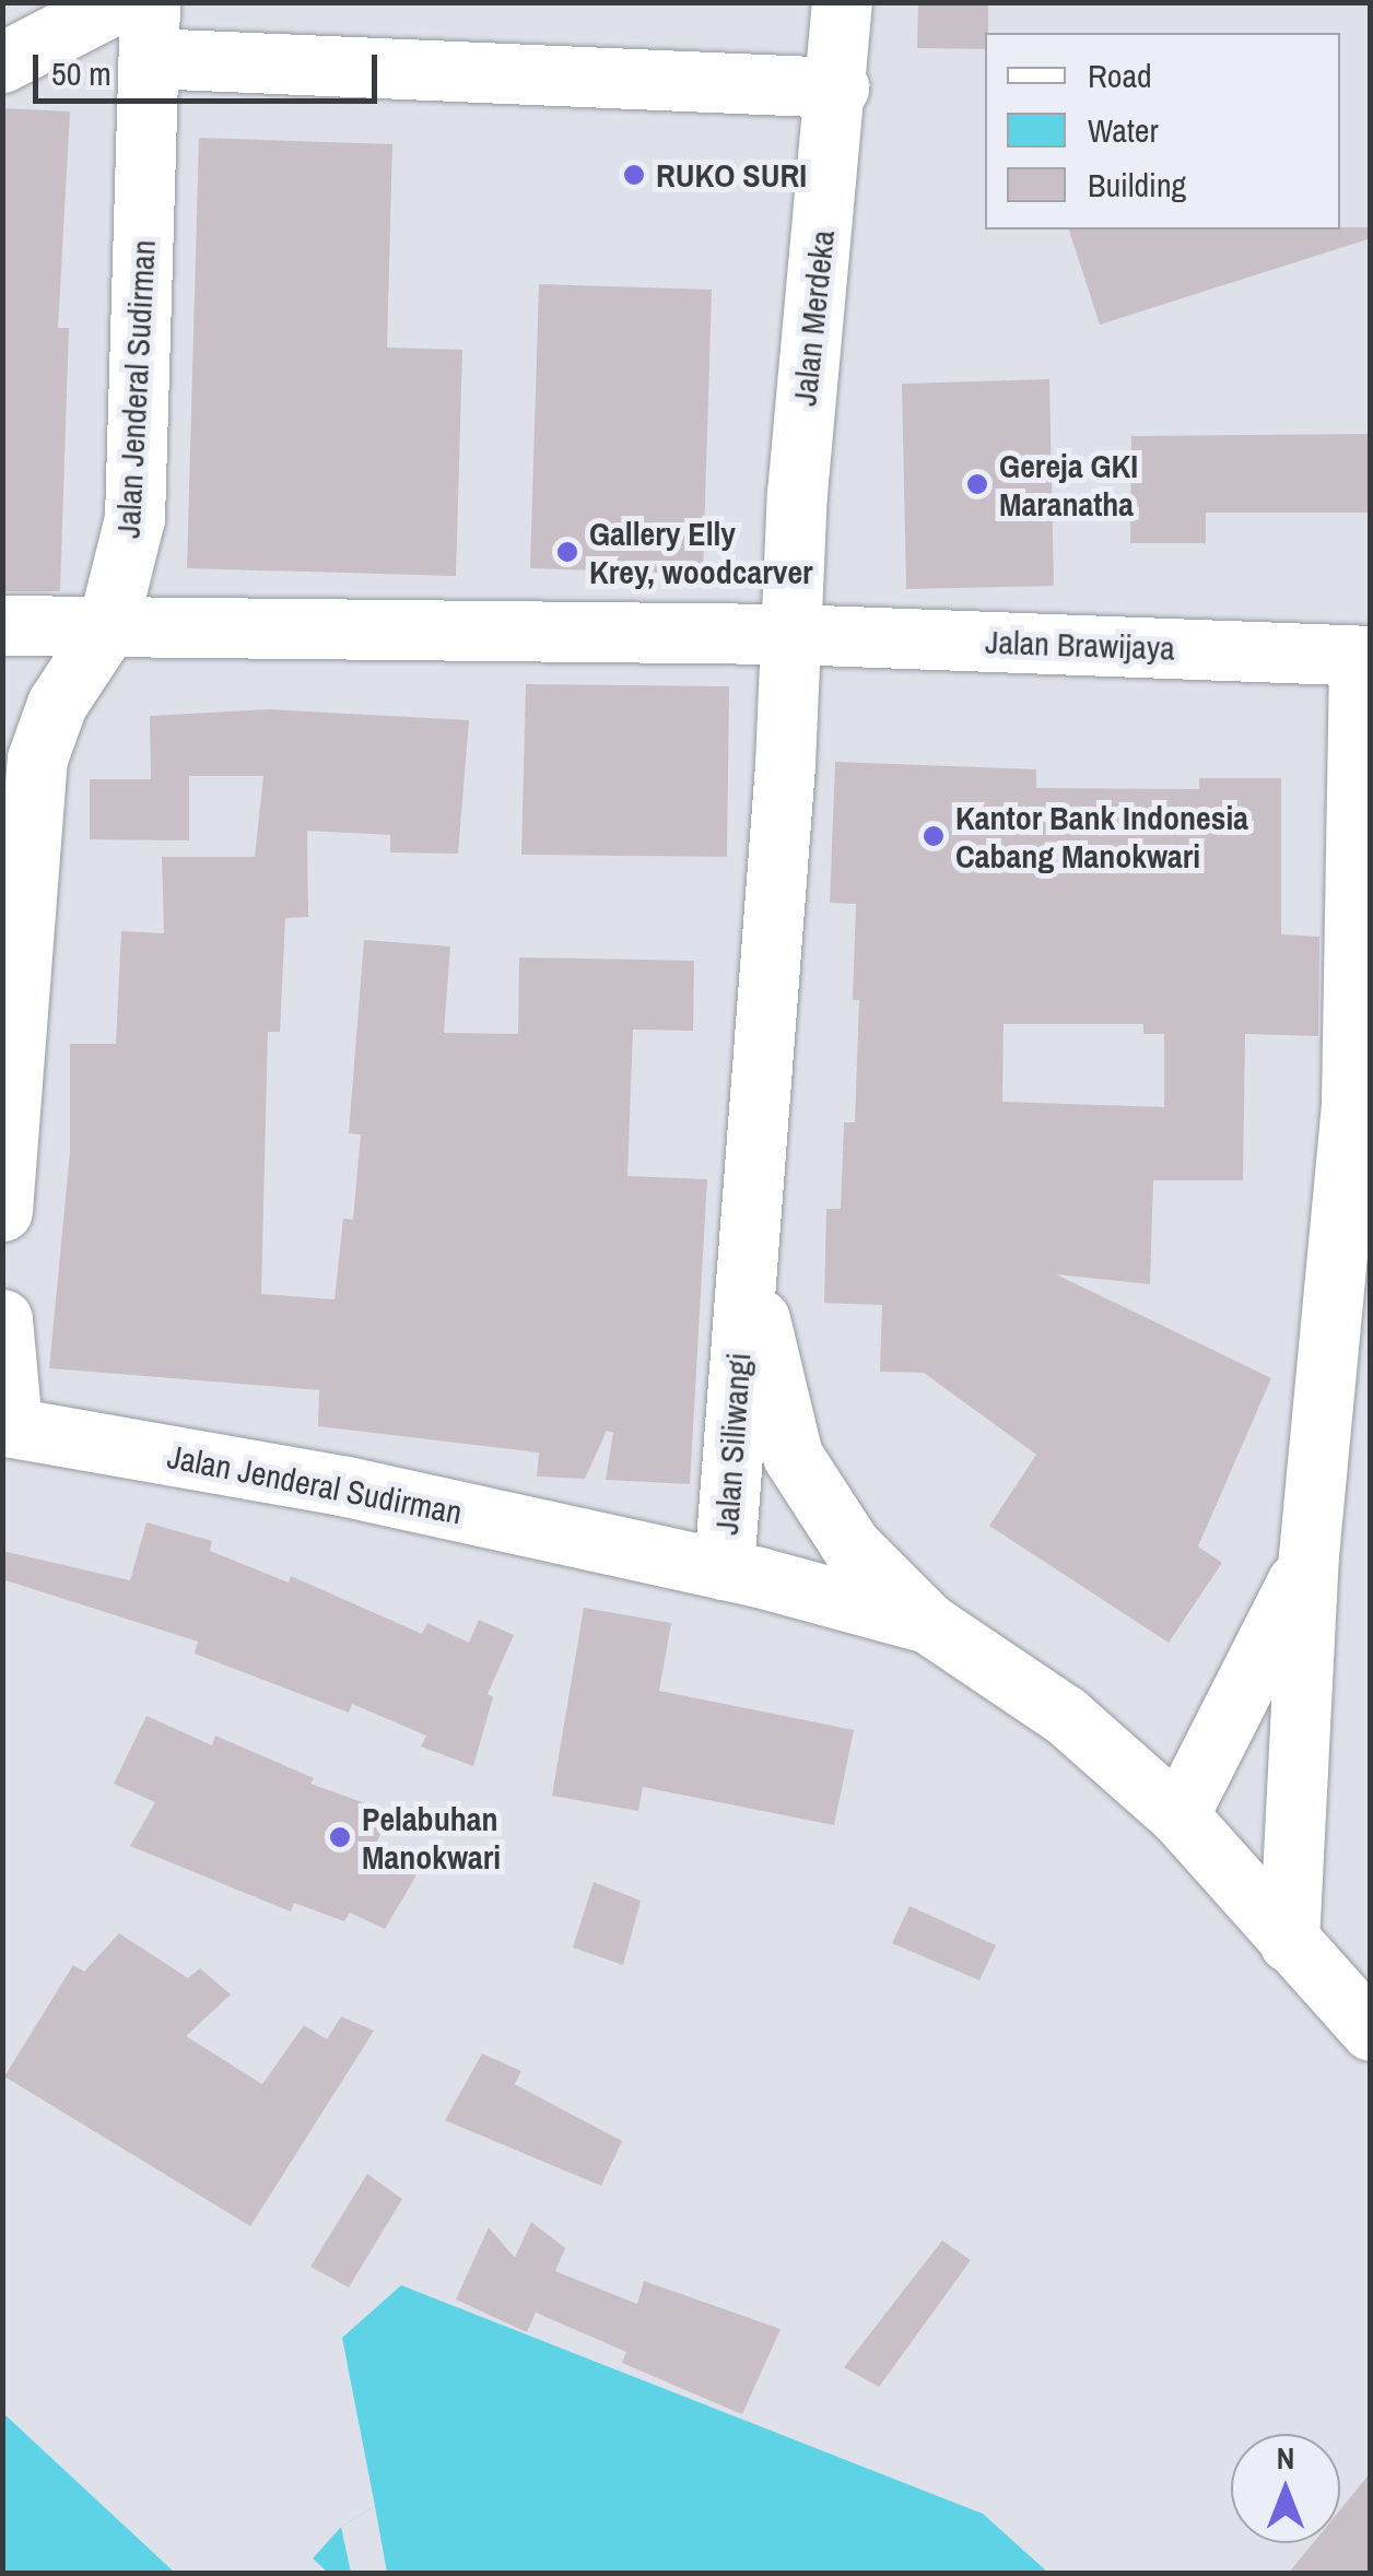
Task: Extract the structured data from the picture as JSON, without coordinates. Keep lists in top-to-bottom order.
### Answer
{
  "streets": {
    "main road": [
      "Jalan Merdeka",
      "Jalan Jenderal Sudirman",
      "Jalan Brawijaya",
      "Jalan Siliwangi"
    ]
  },
  "crossings": [
    ["Jalan Merdeka", "Jalan Brawijaya"],
    ["Jalan Merdeka", "Jalan Siliwangi"],
    ["Jalan Jenderal Sudirman", "Jalan Brawijaya"],
    ["Jalan Jenderal Sudirman", "Jalan Siliwangi"],
    ["Jalan Brawijaya", "Jalan Siliwangi"]
  ],
  "places": [
    "RUKO SURI",
    "Gereja GKI Maranatha",
    "Gallery Elly Krey, woodcarver",
    "Kantor Bank Indonesia Cabang Manokwari",
    "Pelabuhan Manokwari"
  ],
  "legend": ["Road", "Water", "Building"],
  "scale_bar": "50 m",
  "north": "top"
}
